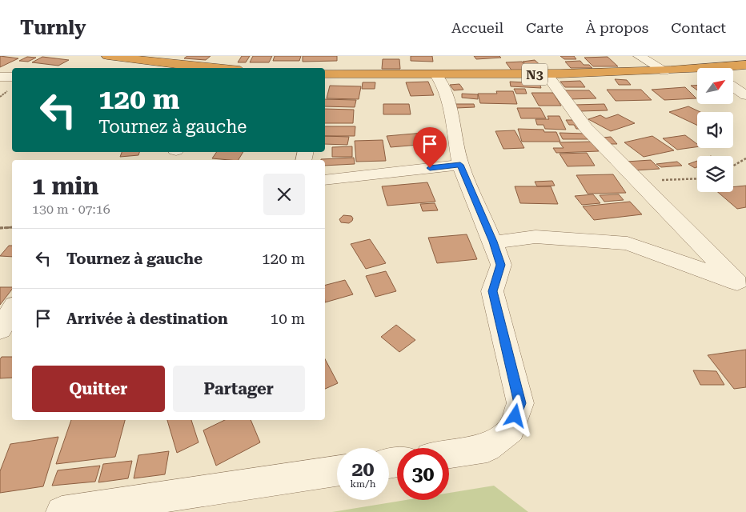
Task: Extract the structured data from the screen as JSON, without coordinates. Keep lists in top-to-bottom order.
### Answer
{
  "streets": {
    "highway": ["N3"]
  },
  "north": "top right",
  "page": {
    "header": "Turnly",
    "nav": [
      "Accueil",
      "Carte",
      "À propos",
      "Contact"
    ],
    "turn": ["120 m", "Tournez à gauche"],
    "heading": ["1 min", "130 m · 07:16"],
    "list": [
      {
        "name": "Tournez à gauche",
        "value": "120 m"
      },
      {
        "name": "Arrivée à destination",
        "value": "10 m"
      }
    ],
    "buttons": ["Quitter", "Partager"],
    "speed": "20 km/h",
    "limit": "30"
  }
}
